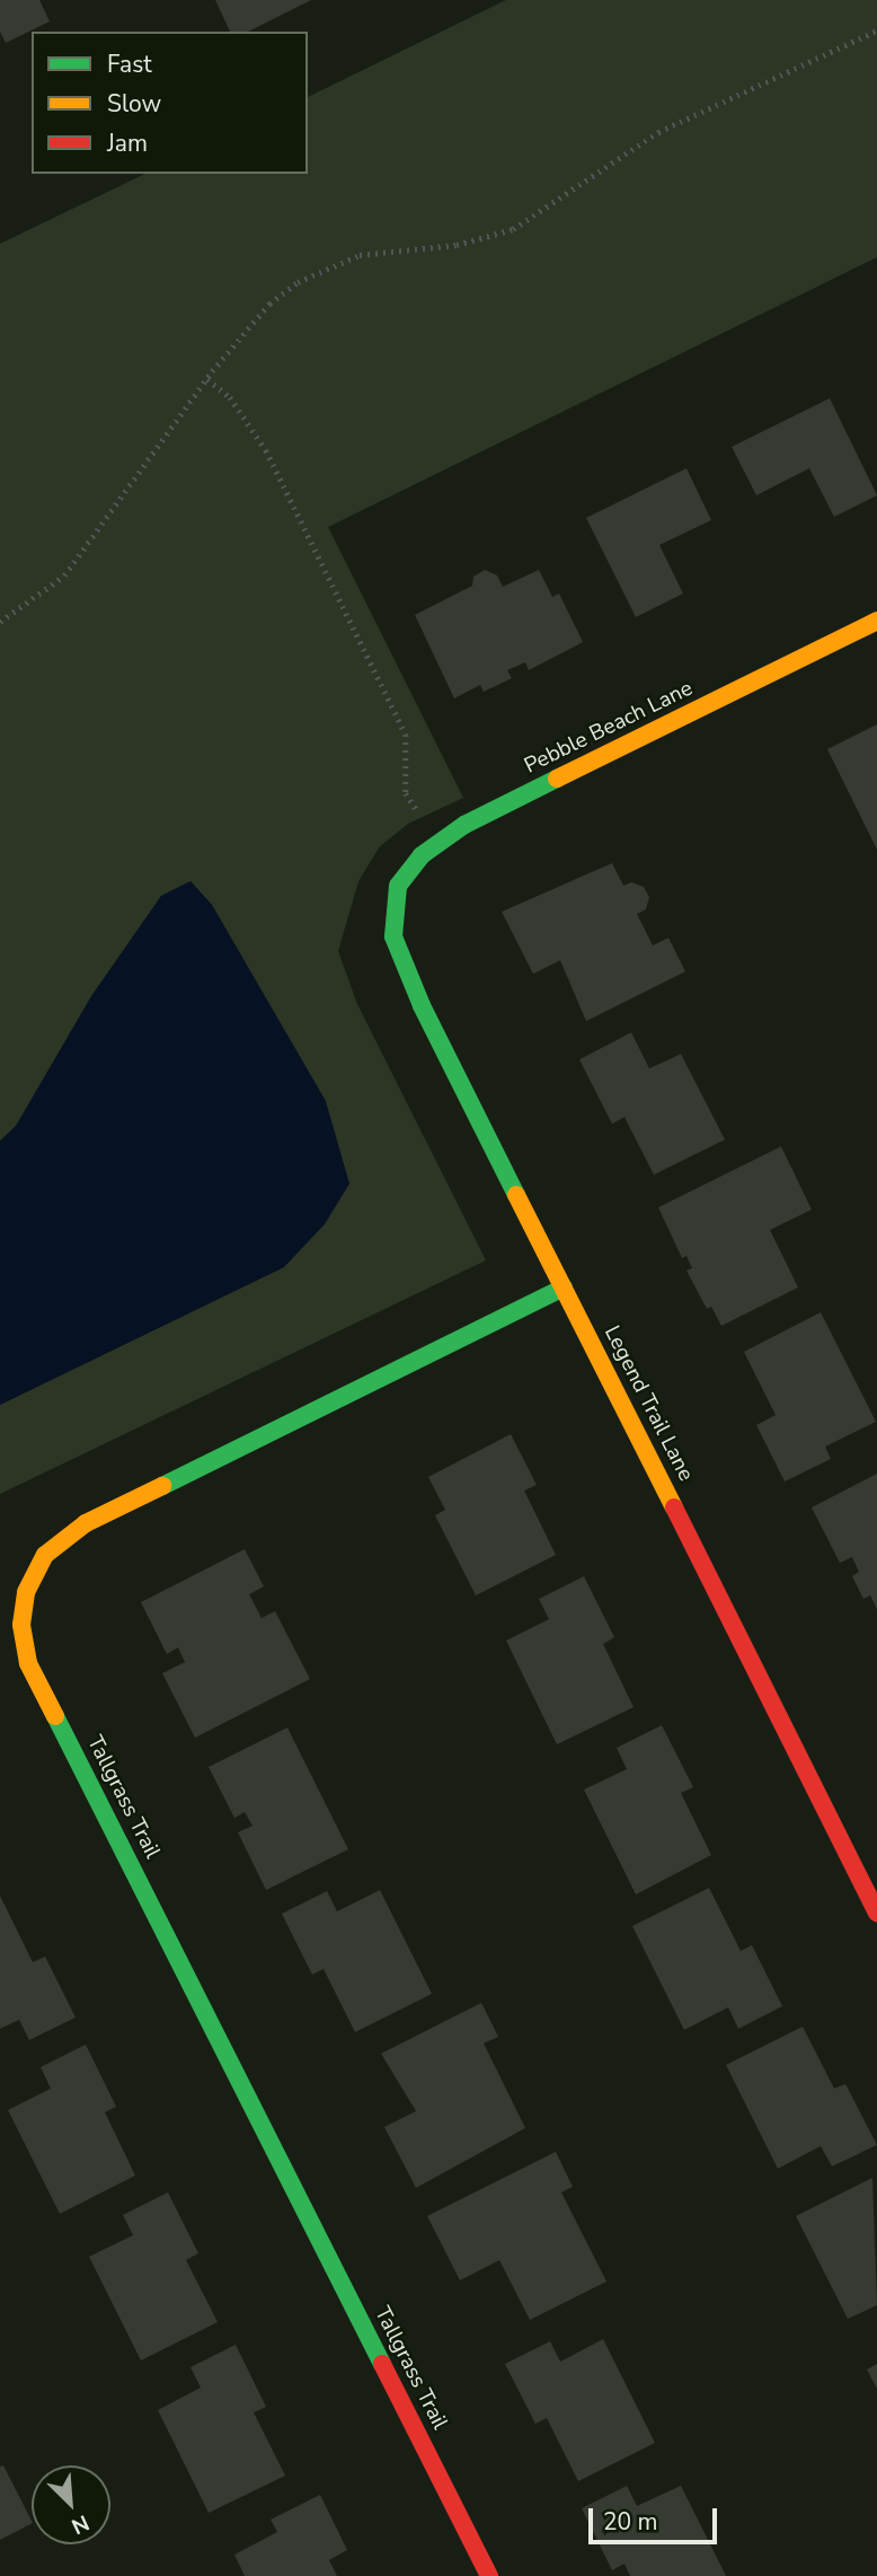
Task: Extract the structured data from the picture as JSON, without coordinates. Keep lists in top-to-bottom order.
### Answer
{
  "streets": {
    "street": ["Pebble Beach Lane", "Legend Trail Lane", "Tallgrass Trail"]
  },
  "crossings": [
    ["Pebble Beach Lane", "Legend Trail Lane"],
    ["Legend Trail Lane", "Tallgrass Trail"]
  ],
  "legend": ["Fast", "Slow", "Jam"],
  "scale_bar": "20 m",
  "north": "bottom right"
}
